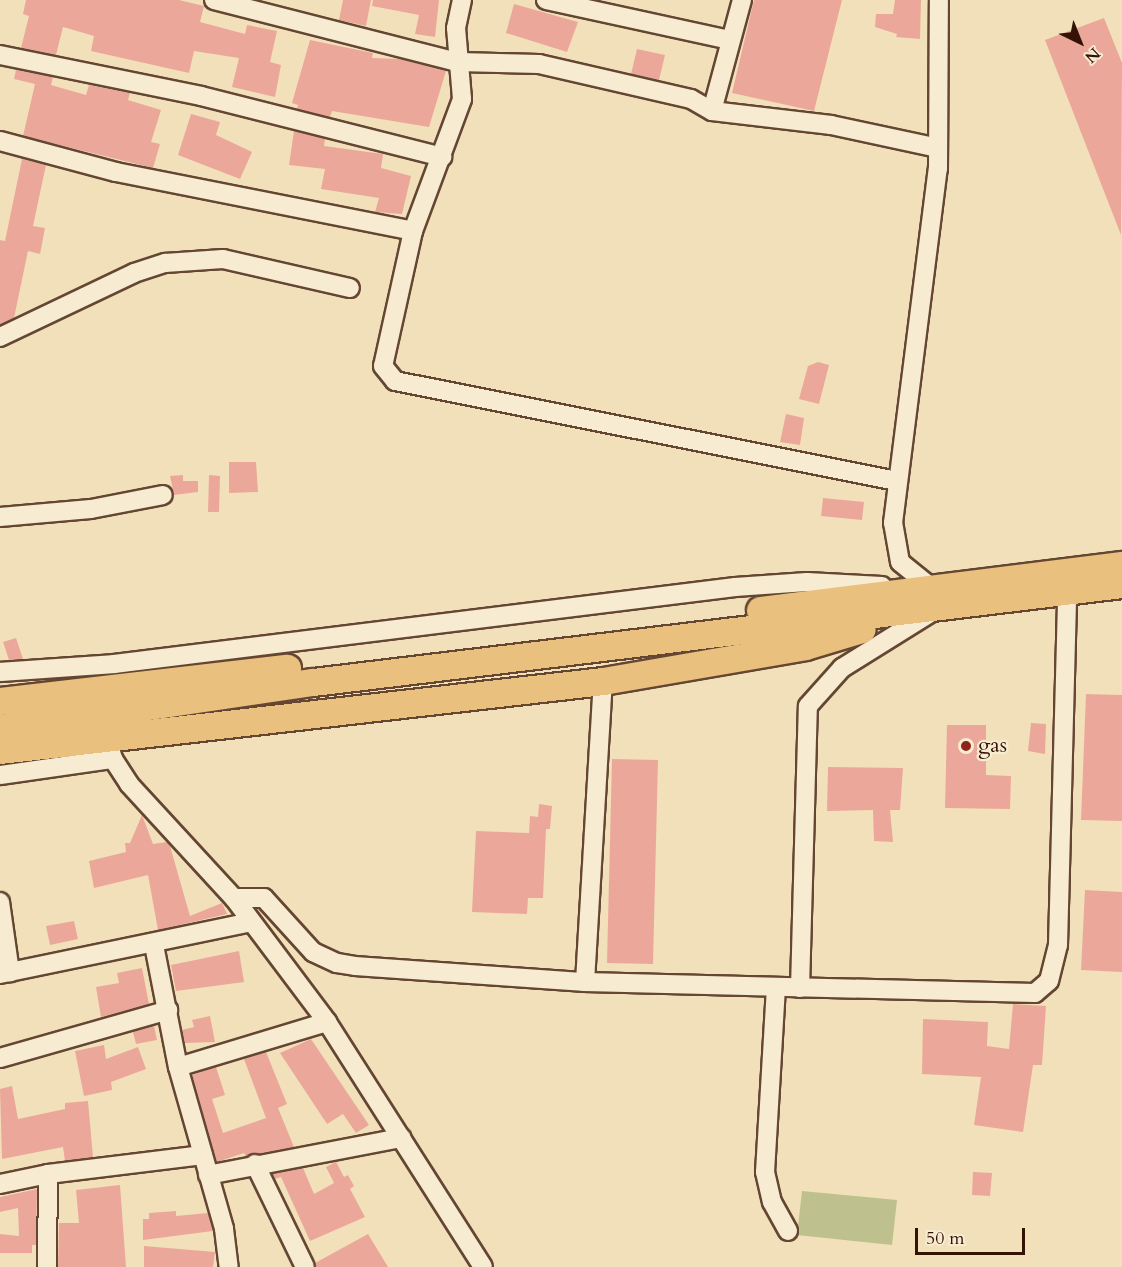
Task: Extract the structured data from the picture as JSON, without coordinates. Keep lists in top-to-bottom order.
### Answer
{
  "places": ["gas"],
  "scale_bar": "50 m",
  "north": "bottom right"
}
